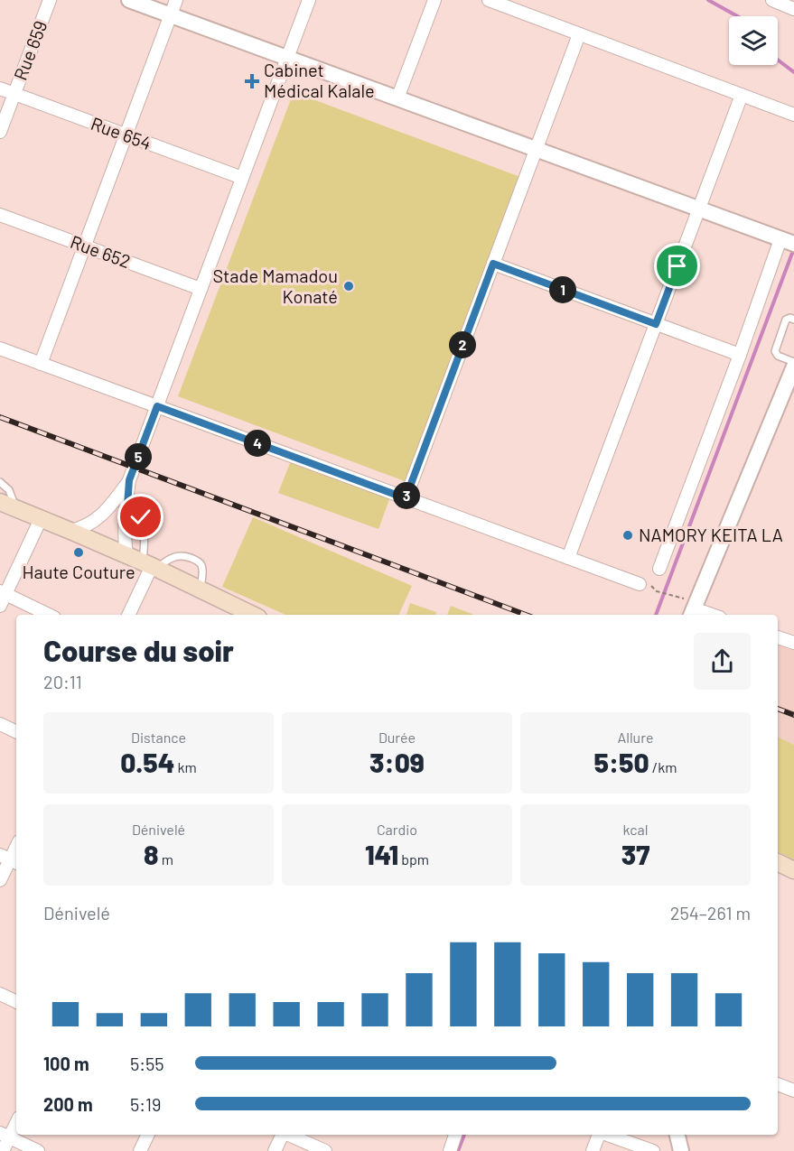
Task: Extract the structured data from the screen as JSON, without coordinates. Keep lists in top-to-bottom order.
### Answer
{
  "streets": {
    "street": ["Rue 659", "Rue 654", "Rue 652"]
  },
  "crossings": [
    ["Rue 659", "Rue 654"]
  ],
  "places": {
    "health": ["Cabinet Médical Kalale"],
    "other": ["Stade Mamadou Konaté", "NAMORY KEITA LA", "Haute Couture"]
  },
  "page": {
    "pins": [
      "1",
      "2",
      "4",
      "5",
      "3"
    ],
    "heading": ["Course du soir", "20:11"],
    "stats": [
      ["Distance", "0.54 km"],
      ["Durée", "3:09"],
      ["Allure", "5:50 /km"],
      ["Dénivelé", "8 m"],
      ["Cardio", "141 bpm"],
      ["kcal", "37"]
    ],
    "chart": ["Dénivelé", "254–261 m"],
    "list": [
      {
        "name": "100 m",
        "note": "5:55"
      },
      {
        "name": "200 m",
        "note": "5:19"
      }
    ]
  }
}
